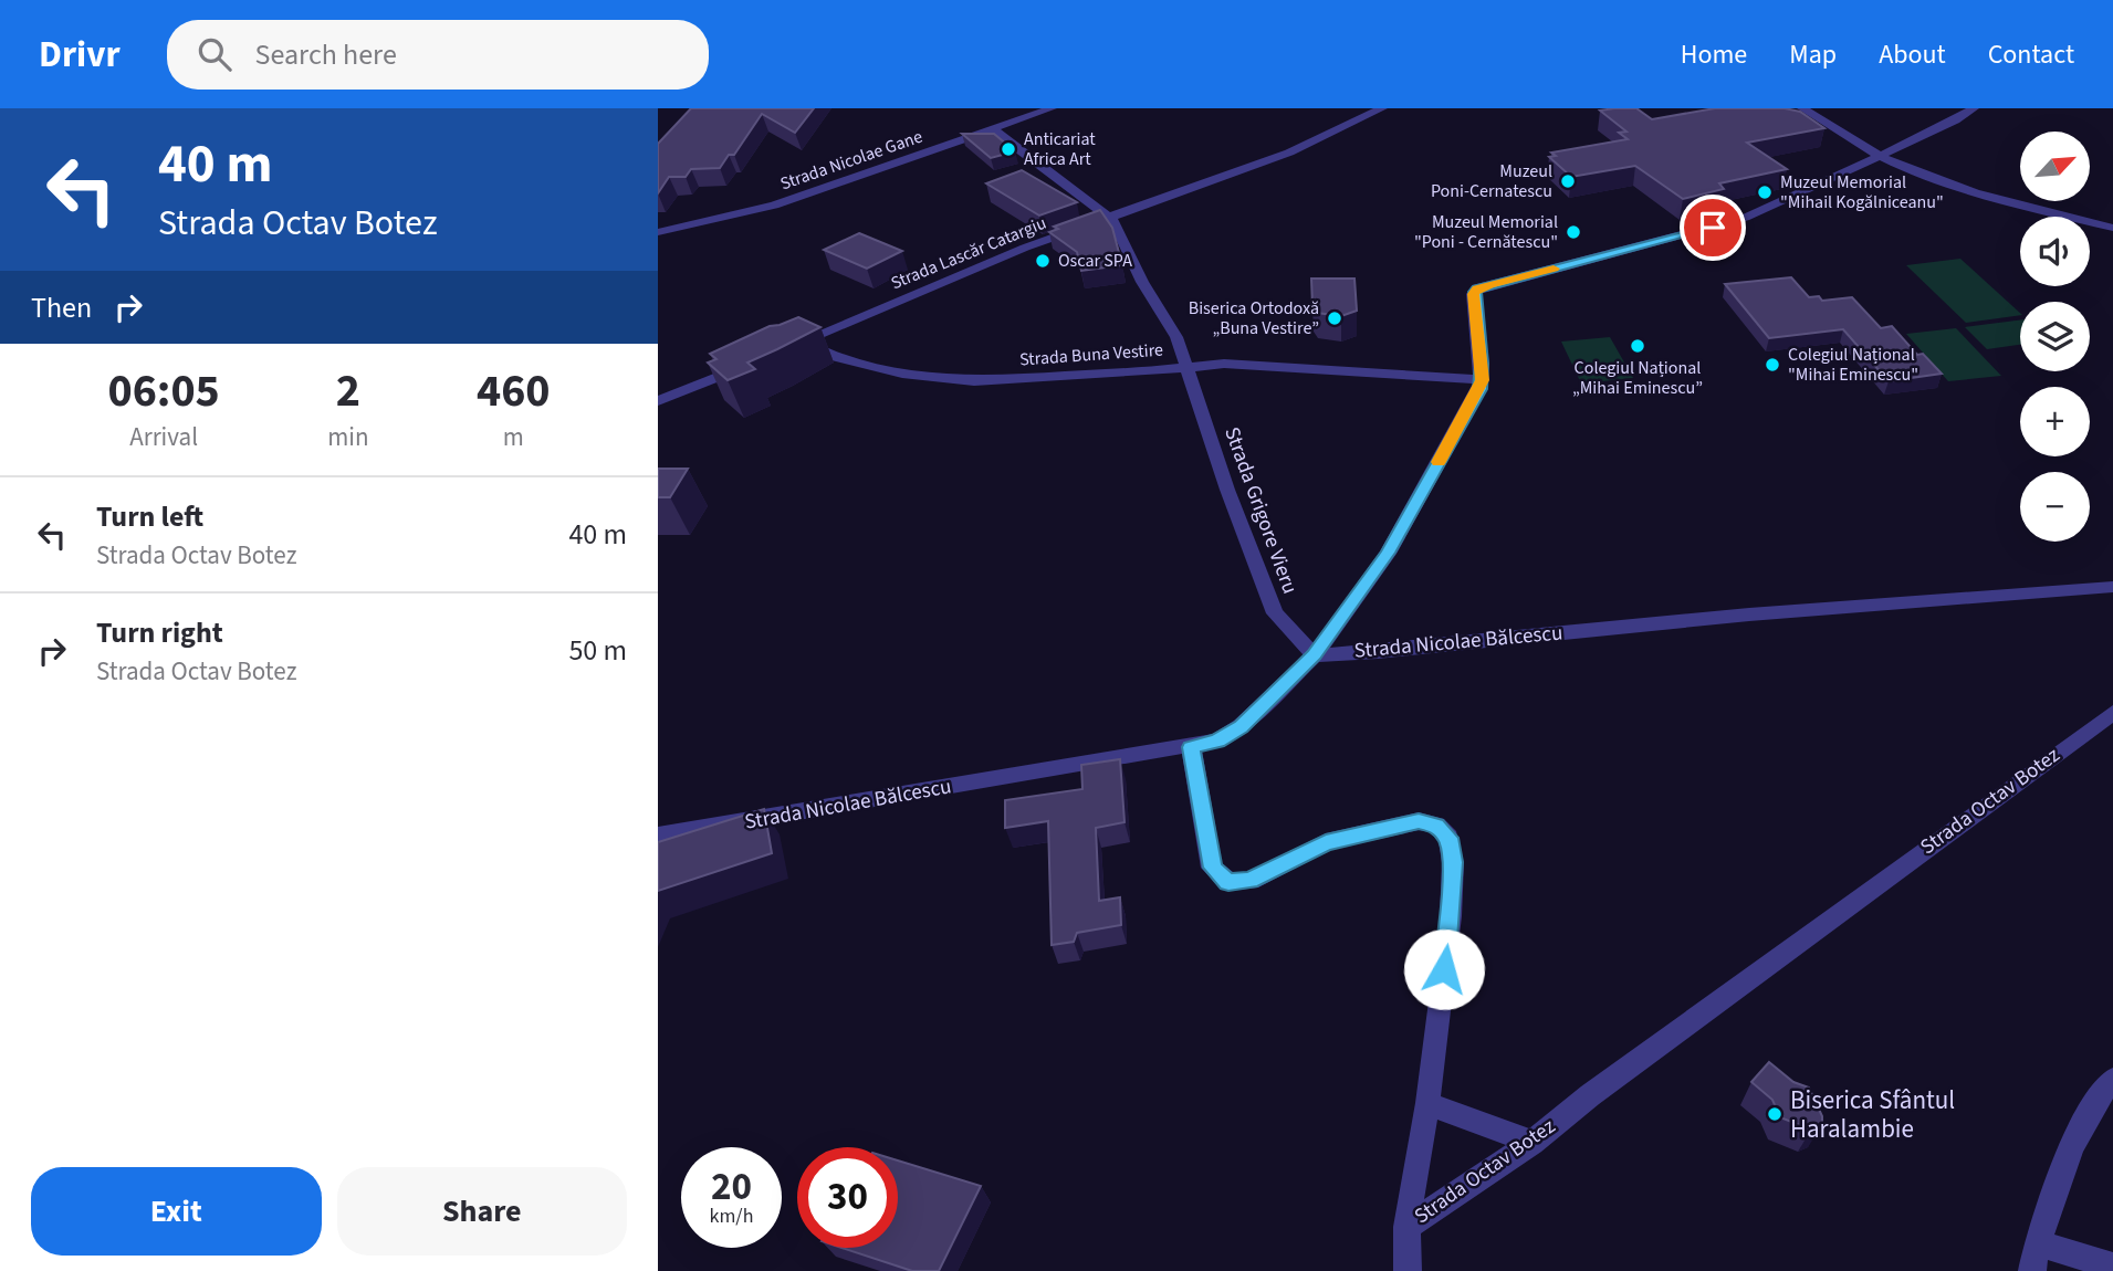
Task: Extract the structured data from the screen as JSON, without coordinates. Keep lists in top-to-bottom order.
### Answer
{
  "streets": {
    "street": [
      "Strada Nicolae Gane",
      "Strada Lascăr Catargiu",
      "Strada Buna Vestire",
      "Strada Grigore Vieru",
      "Strada Nicolae Bălcescu",
      "Strada Octav Botez"
    ]
  },
  "crossings": [
    ["Strada Nicolae Gane", "Strada Grigore Vieru"],
    ["Strada Lascăr Catargiu", "Strada Buna Vestire"],
    ["Strada Lascăr Catargiu", "Strada Grigore Vieru"],
    ["Strada Buna Vestire", "Strada Grigore Vieru"],
    ["Strada Grigore Vieru", "Strada Nicolae Bălcescu"],
    ["Strada Nicolae Bălcescu", "Strada Octav Botez"]
  ],
  "places": [
    "Anticariat Africa Art",
    "Muzeul Poni-Cernatescu",
    "Muzeul Memorial \"Mihail Kogălniceanu\"",
    "Muzeul Memorial \"Poni - Cernătescu\"",
    "Oscar SPA",
    "Biserica Ortodoxă „Buna Vestire”",
    "Colegiul Național „Mihai Eminescu”",
    "Colegiul Național \"Mihai Eminescu\"",
    "Biserica Sfântul Haralambie"
  ],
  "north": "top right",
  "page": {
    "header": "Drivr",
    "search": "Search here",
    "nav": [
      "Home",
      "Map",
      "About",
      "Contact"
    ],
    "turn": ["40 m", "Strada Octav Botez"],
    "map_buttons": ["+", "−"],
    "then": "Then",
    "eta": [
      "06:05",
      "Arrival",
      "2",
      "min",
      "460",
      "m"
    ],
    "list": [
      {
        "name": "Turn left",
        "note": "Strada Octav Botez",
        "value": "40 m"
      },
      {
        "name": "Turn right",
        "note": "Strada Octav Botez",
        "value": "50 m"
      }
    ],
    "speed": "20 km/h",
    "limit": "30",
    "buttons": ["Exit", "Share"]
  }
}
